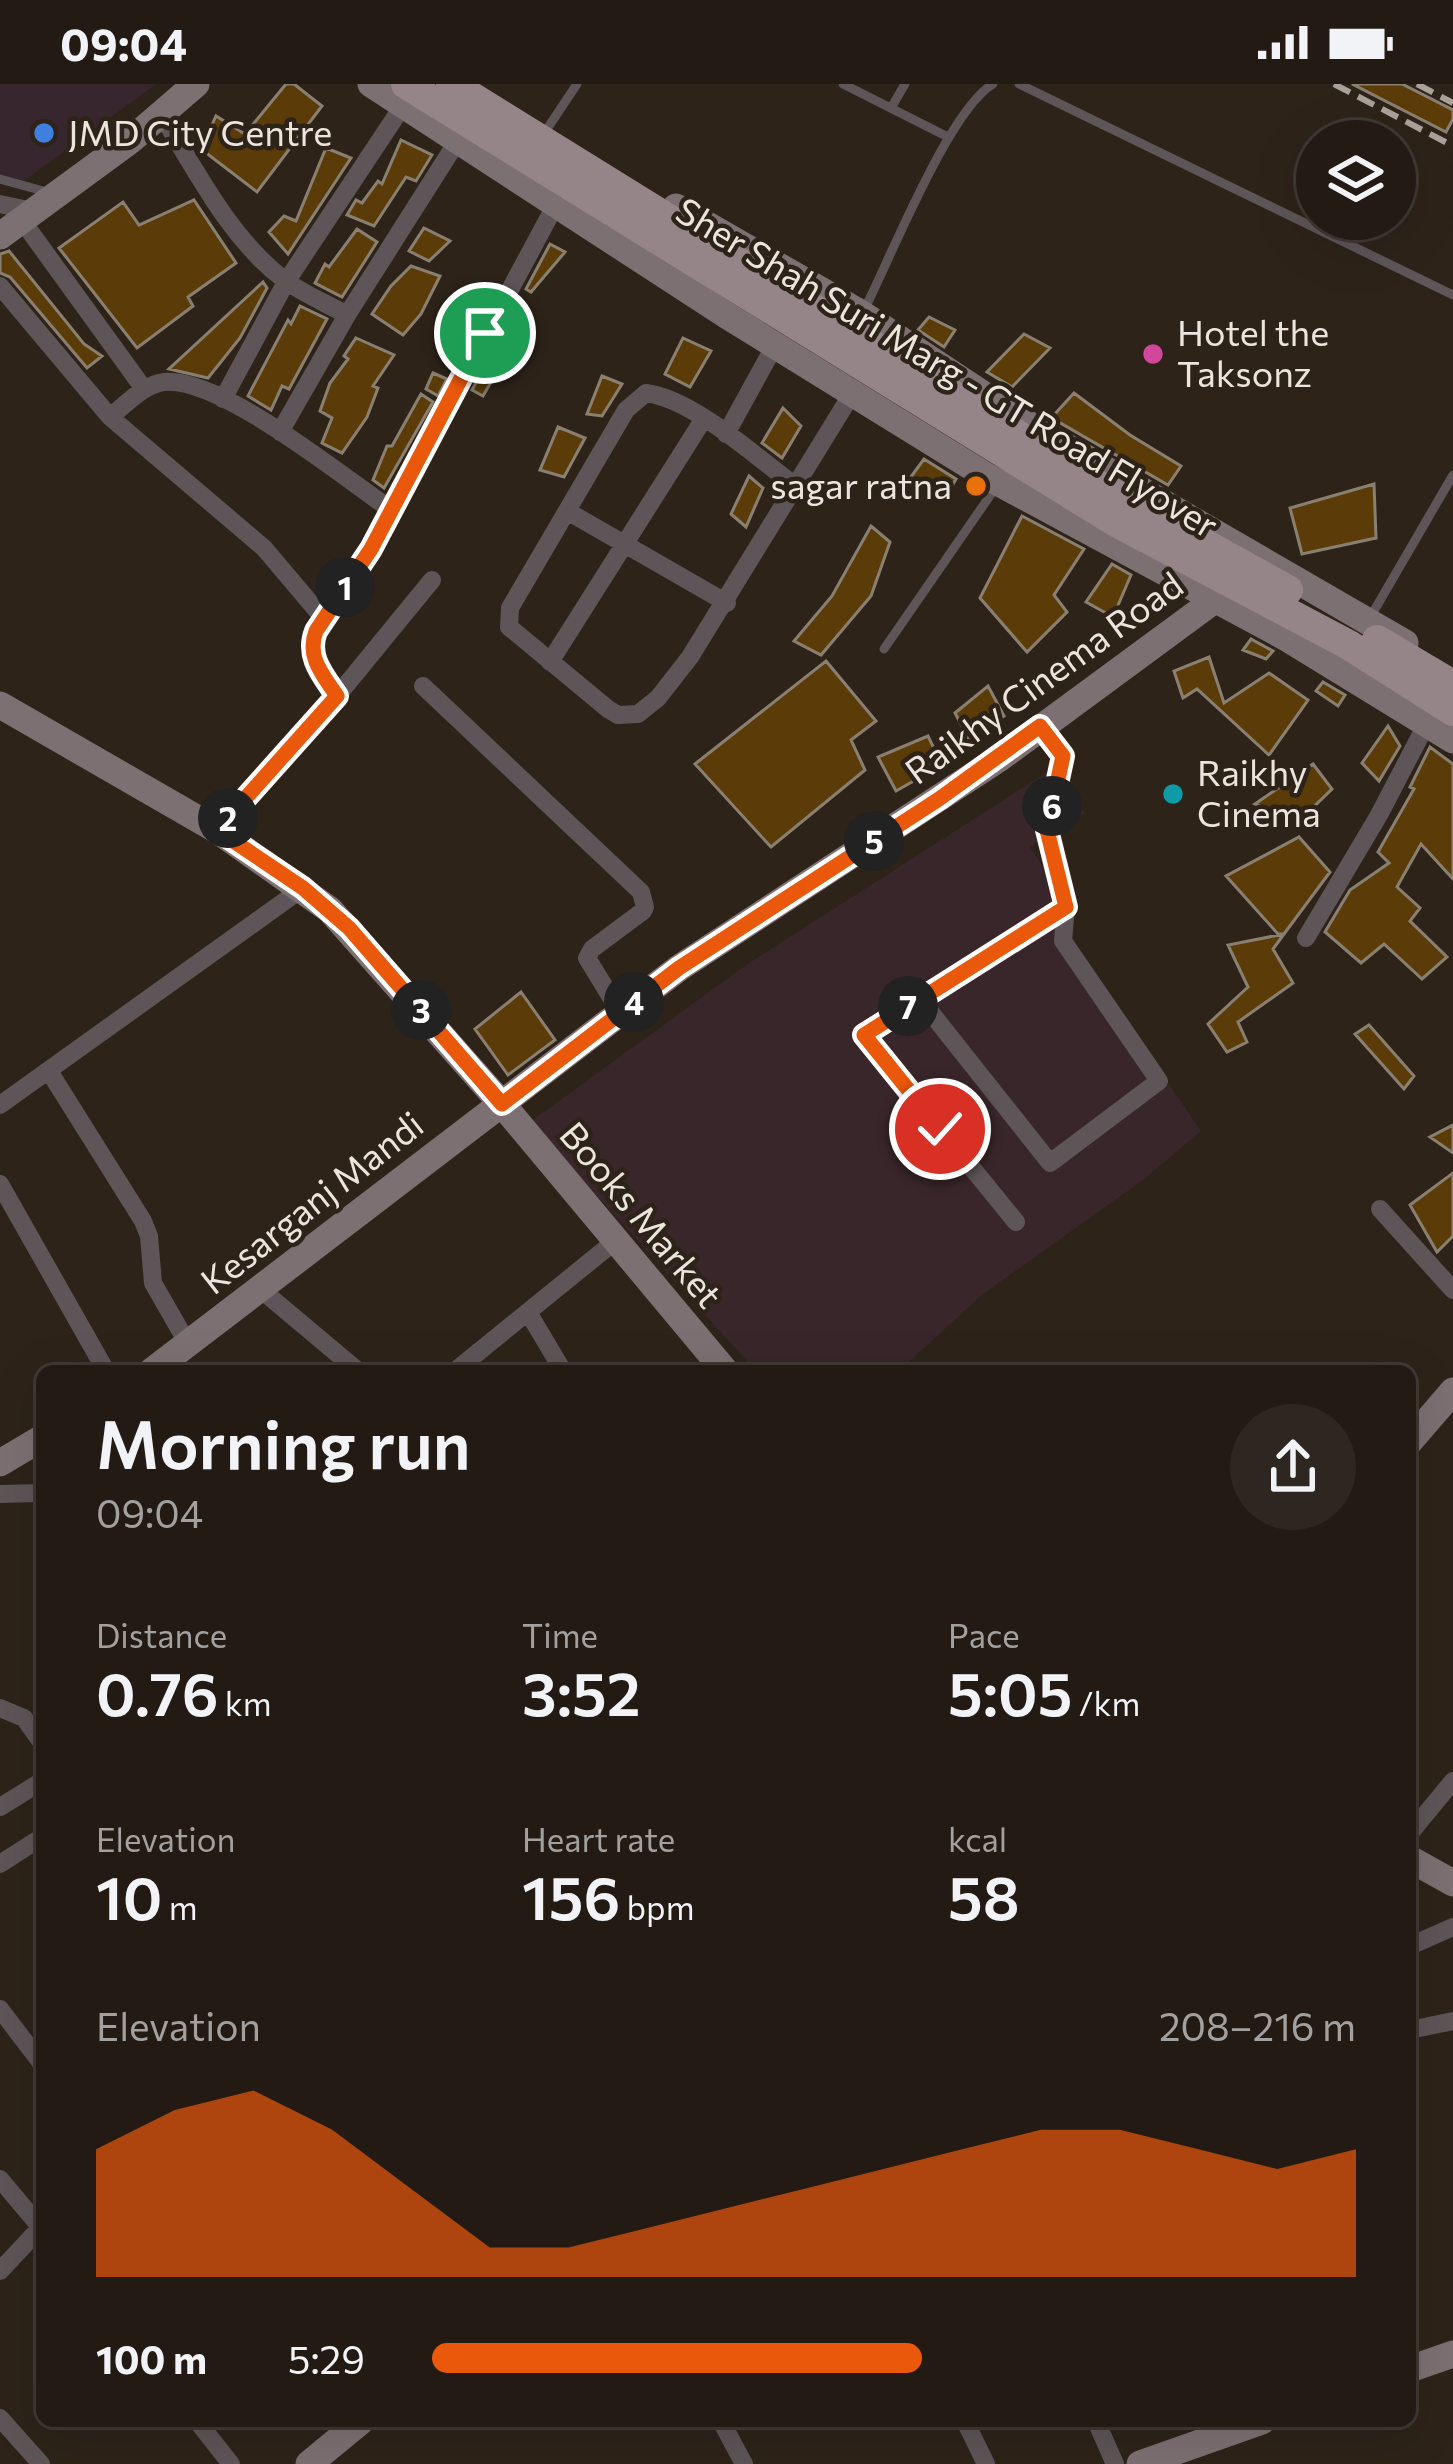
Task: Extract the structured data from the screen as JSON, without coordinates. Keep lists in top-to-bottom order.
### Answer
{
  "streets": {
    "main road": ["Sher Shah Suri Marg - GT Road Flyover"],
    "street": ["Raikhy Cinema Road", "Kesarganj Mandi", "Books Market"]
  },
  "crossings": [
    ["Raikhy Cinema Road", "Kesarganj Mandi"],
    ["Raikhy Cinema Road", "Books Market"],
    ["Kesarganj Mandi", "Books Market"]
  ],
  "places": [
    "JMD City Centre",
    "Hotel the Taksonz",
    "sagar ratna",
    "Raikhy Cinema"
  ],
  "page": {
    "status": "09:04",
    "pins": [
      "1",
      "6",
      "2",
      "5",
      "4",
      "7",
      "3"
    ],
    "heading": ["Morning run", "09:04"],
    "stats": [
      ["Distance", "0.76 km"],
      ["Time", "3:52"],
      ["Pace", "5:05 /km"],
      ["Elevation", "10 m"],
      ["Heart rate", "156 bpm"],
      ["kcal", "58"]
    ],
    "chart": ["Elevation", "208–216 m"],
    "list": [
      {
        "name": "100 m",
        "note": "5:29"
      }
    ]
  }
}
